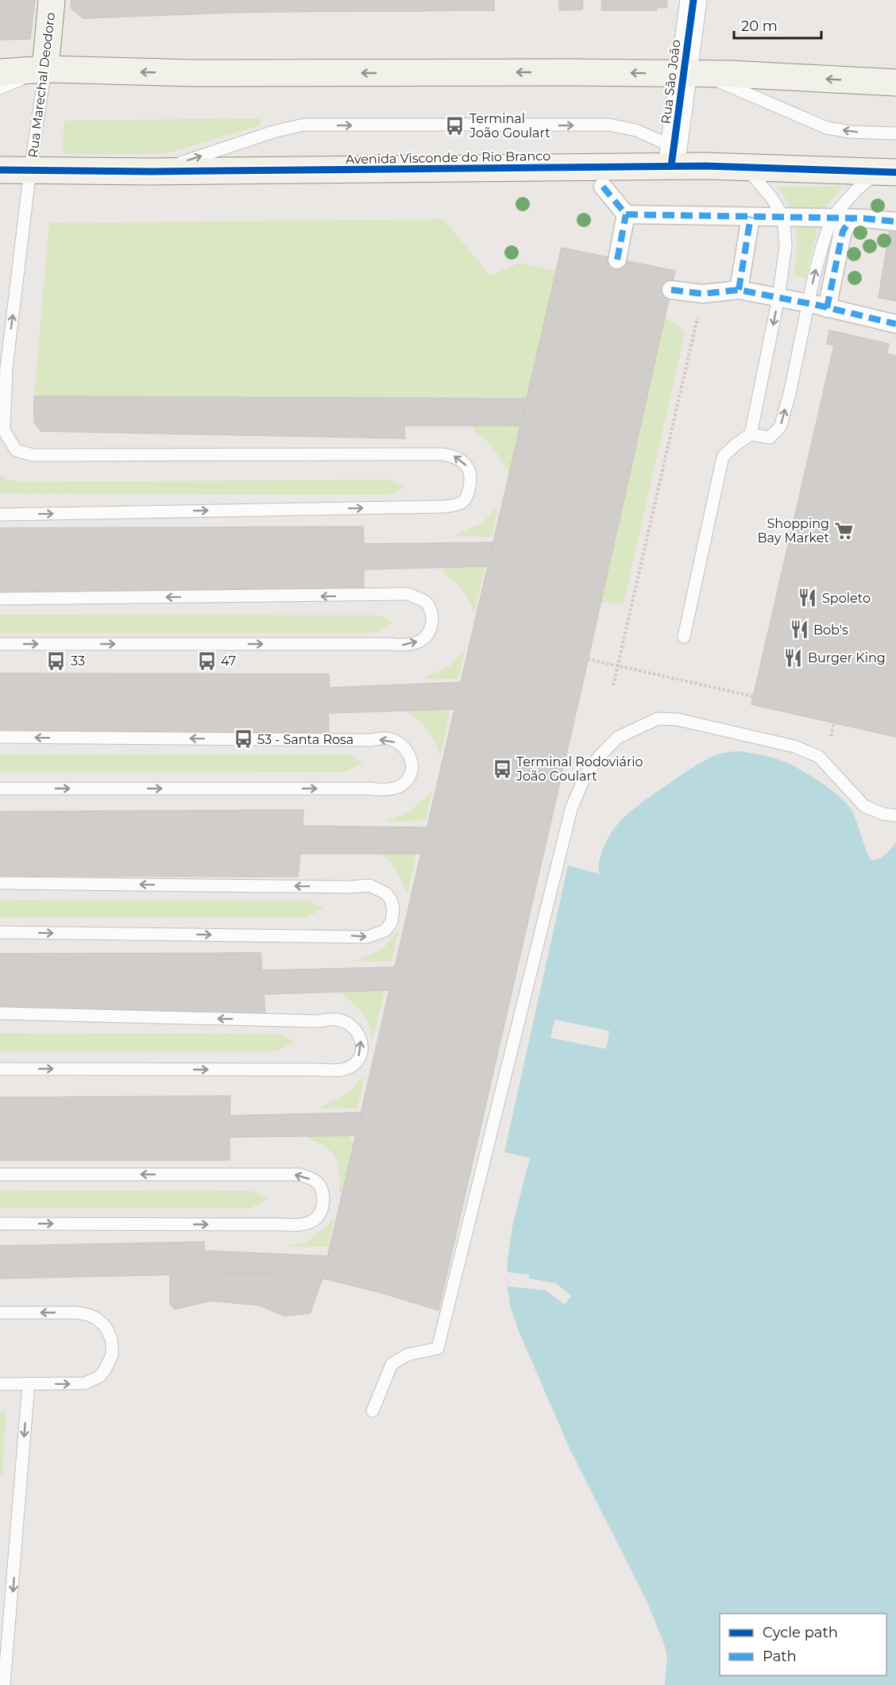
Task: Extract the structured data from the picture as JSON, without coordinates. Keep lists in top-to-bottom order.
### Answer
{
  "streets": {
    "main road": ["Rua Marechal Deodoro", "Avenida Visconde do Rio Branco"],
    "street": ["Rua São João"]
  },
  "crossings": [
    ["Rua São João", "Avenida Visconde do Rio Branco"],
    ["Rua Marechal Deodoro", "Avenida Visconde do Rio Branco"]
  ],
  "places": {
    "bus stop": [
      "Terminal João Goulart",
      "33",
      "47",
      "53 - Santa Rosa",
      "Terminal Rodoviário João Goulart"
    ],
    "supermarket": ["Shopping Bay Market"],
    "restaurant": ["Spoleto", "Bob's", "Burger King"]
  },
  "legend": ["Cycle path", "Path"],
  "scale_bar": "20 m"
}
